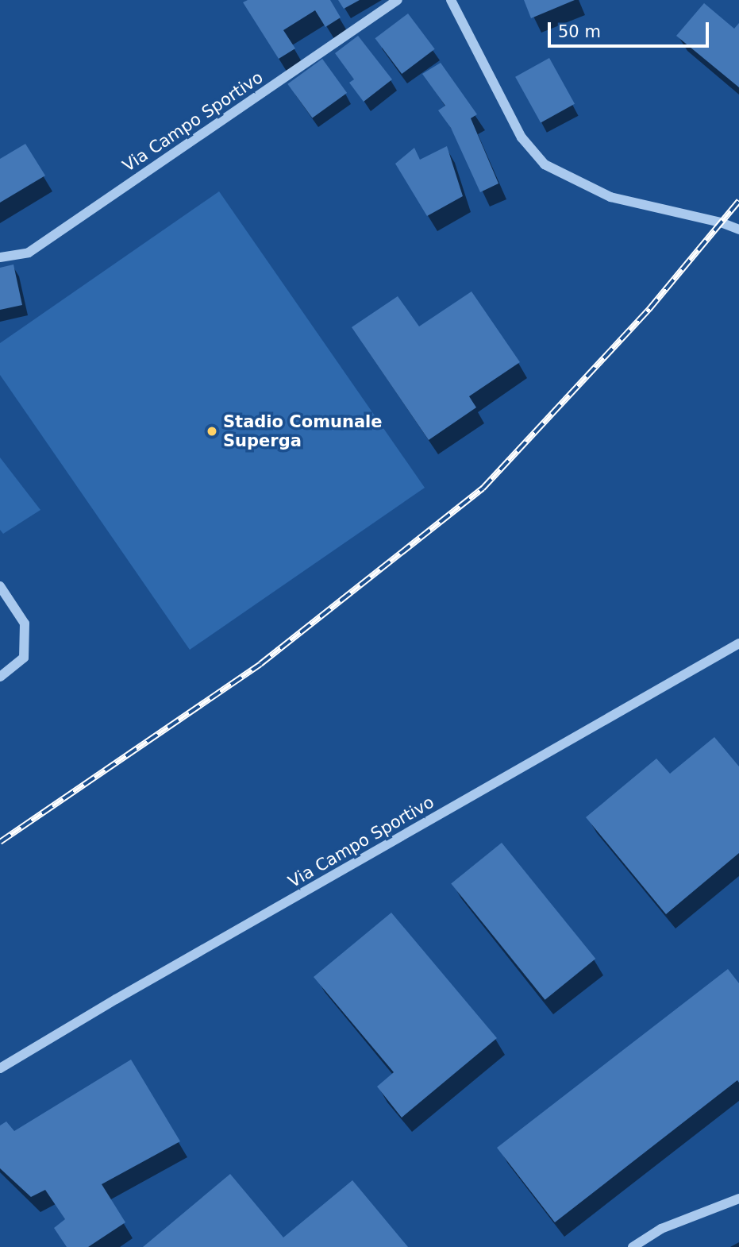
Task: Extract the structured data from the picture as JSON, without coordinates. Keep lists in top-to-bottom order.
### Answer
{
  "streets": {
    "street": ["Via Campo Sportivo"]
  },
  "places": ["Stadio Comunale Superga"],
  "scale_bar": "50 m"
}
